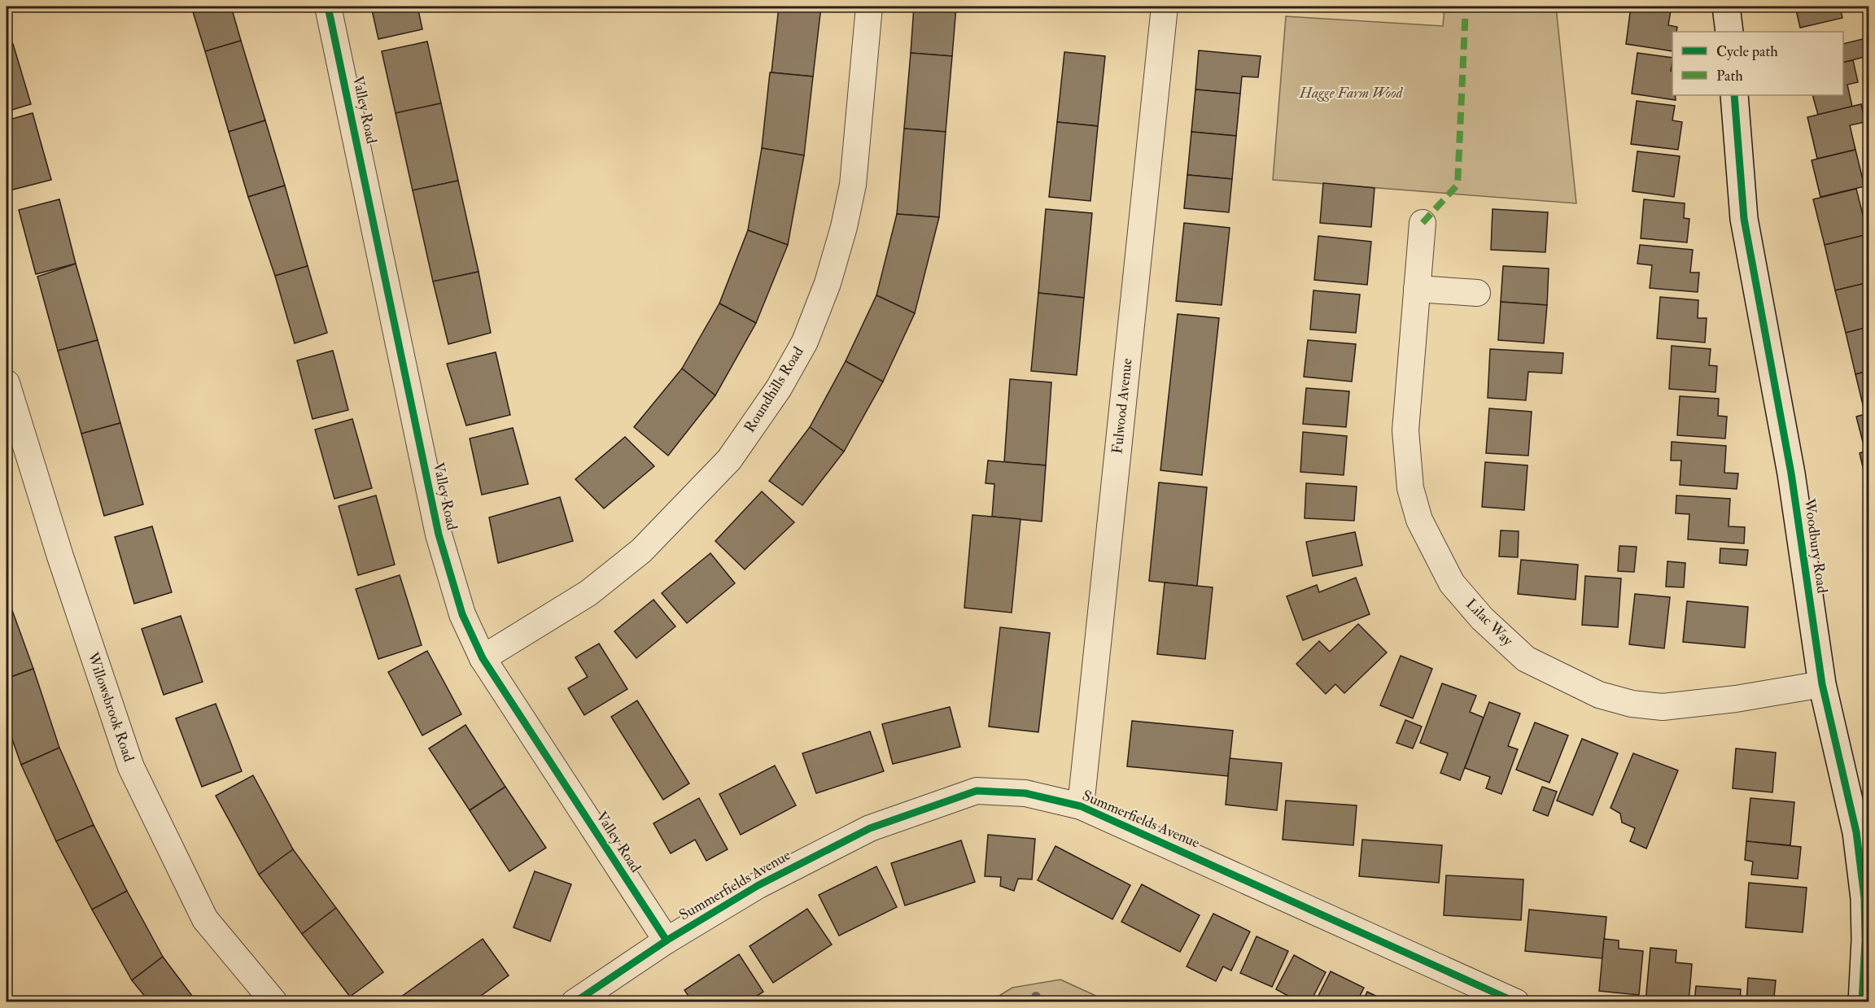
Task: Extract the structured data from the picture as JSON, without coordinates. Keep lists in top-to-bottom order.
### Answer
{
  "streets": {
    "street": [
      "Valley Road",
      "Roundhills Road",
      "Fulwood Avenue",
      "Woodbury Road",
      "Lilac Way",
      "Willowsbrook Road",
      "Summerfields Avenue"
    ]
  },
  "crossings": [
    ["Valley Road", "Roundhills Road"],
    ["Valley Road", "Summerfields Avenue"],
    ["Fulwood Avenue", "Summerfields Avenue"],
    ["Woodbury Road", "Lilac Way"]
  ],
  "parks": ["Hagge Farm Wood"],
  "legend": ["Cycle path", "Path"]
}
